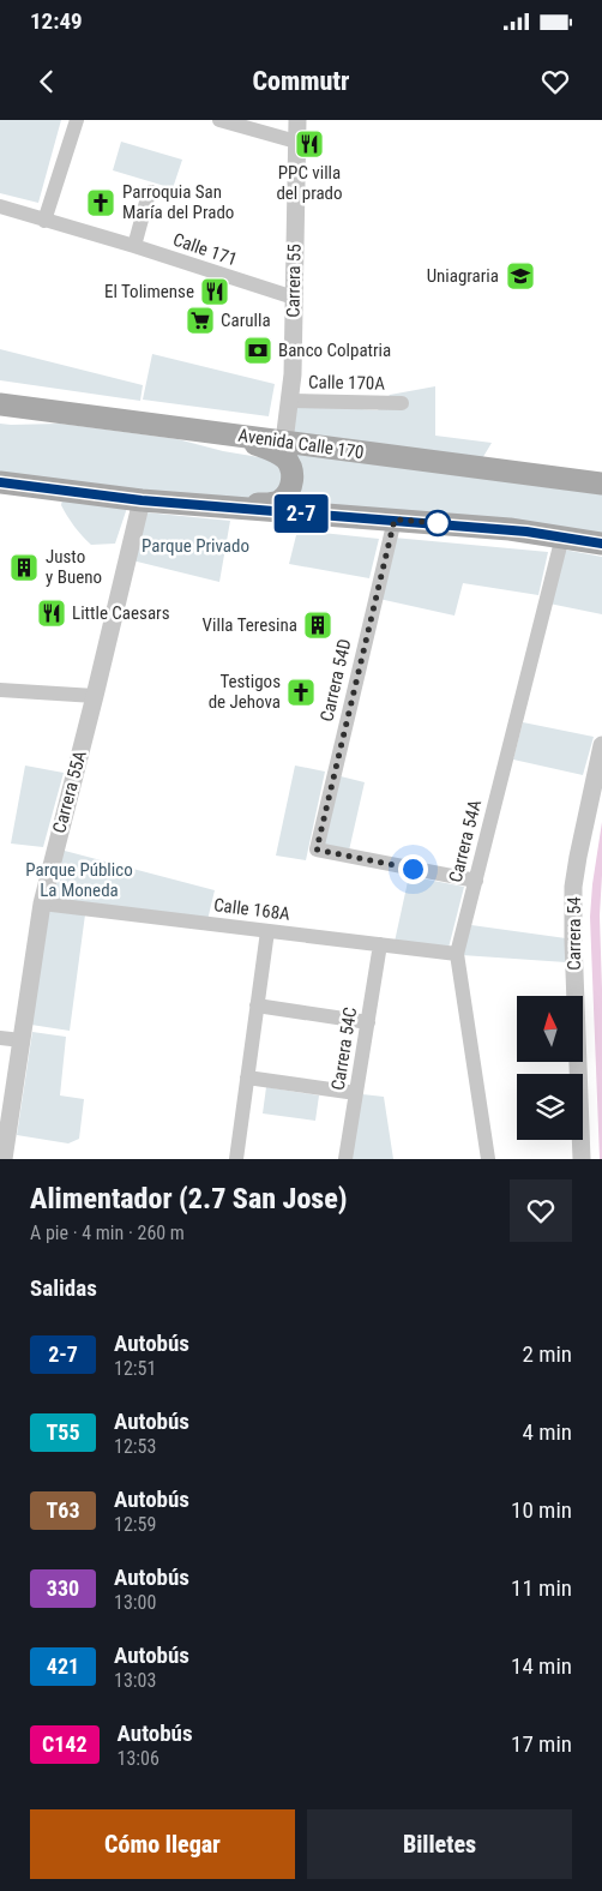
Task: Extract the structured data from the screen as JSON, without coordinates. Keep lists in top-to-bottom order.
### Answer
{
  "streets": {
    "main road": ["Avenida Calle 170"],
    "street": [
      "Calle 171",
      "Carrera 55",
      "Calle 170A",
      "Carrera 54D",
      "Carrera 55A",
      "Carrera 54A",
      "Calle 168A",
      "Carrera 54",
      "Carrera 54C"
    ]
  },
  "crossings": [
    ["Calle 171", "Carrera 55"],
    ["Carrera 55", "Calle 170A"],
    ["Carrera 55", "Avenida Calle 170"],
    ["Carrera 54D", "Carrera 54A"],
    ["Carrera 55A", "Calle 168A"],
    ["Carrera 54A", "Calle 168A"],
    ["Calle 168A", "Carrera 54C"]
  ],
  "parks": ["Parque Privado", "Parque Público La Moneda"],
  "places": {
    "restaurant": ["PPC villa del prado", "El Tolimense", "Little Caesars"],
    "church": ["Parroquia San María del Prado", "Testigos de Jehova"],
    "school or university": ["Uniagraria"],
    "supermarket": ["Carulla"],
    "bank": ["Banco Colpatria"],
    "building": ["Justo y Bueno", "Villa Teresina"]
  },
  "lines": ["bus line 2-7"],
  "north": "top",
  "page": {
    "status": "12:49",
    "header": "Commutr",
    "on_map": "2-7",
    "heading": [
      ["Alimentador (2.7 San Jose)", "A pie · 4 min · 260 m"],
      "Salidas"
    ],
    "list": [
      {
        "mark": "2-7",
        "name": "Autobús",
        "note": "12:51",
        "value": "2 min"
      },
      {
        "mark": "T55",
        "name": "Autobús",
        "note": "12:53",
        "value": "4 min"
      },
      {
        "mark": "T63",
        "name": "Autobús",
        "note": "12:59",
        "value": "10 min"
      },
      {
        "mark": "330",
        "name": "Autobús",
        "note": "13:00",
        "value": "11 min"
      },
      {
        "mark": "421",
        "name": "Autobús",
        "note": "13:03",
        "value": "14 min"
      },
      {
        "mark": "C142",
        "name": "Autobús",
        "note": "13:06",
        "value": "17 min"
      }
    ],
    "buttons": ["Cómo llegar", "Billetes"]
  }
}
